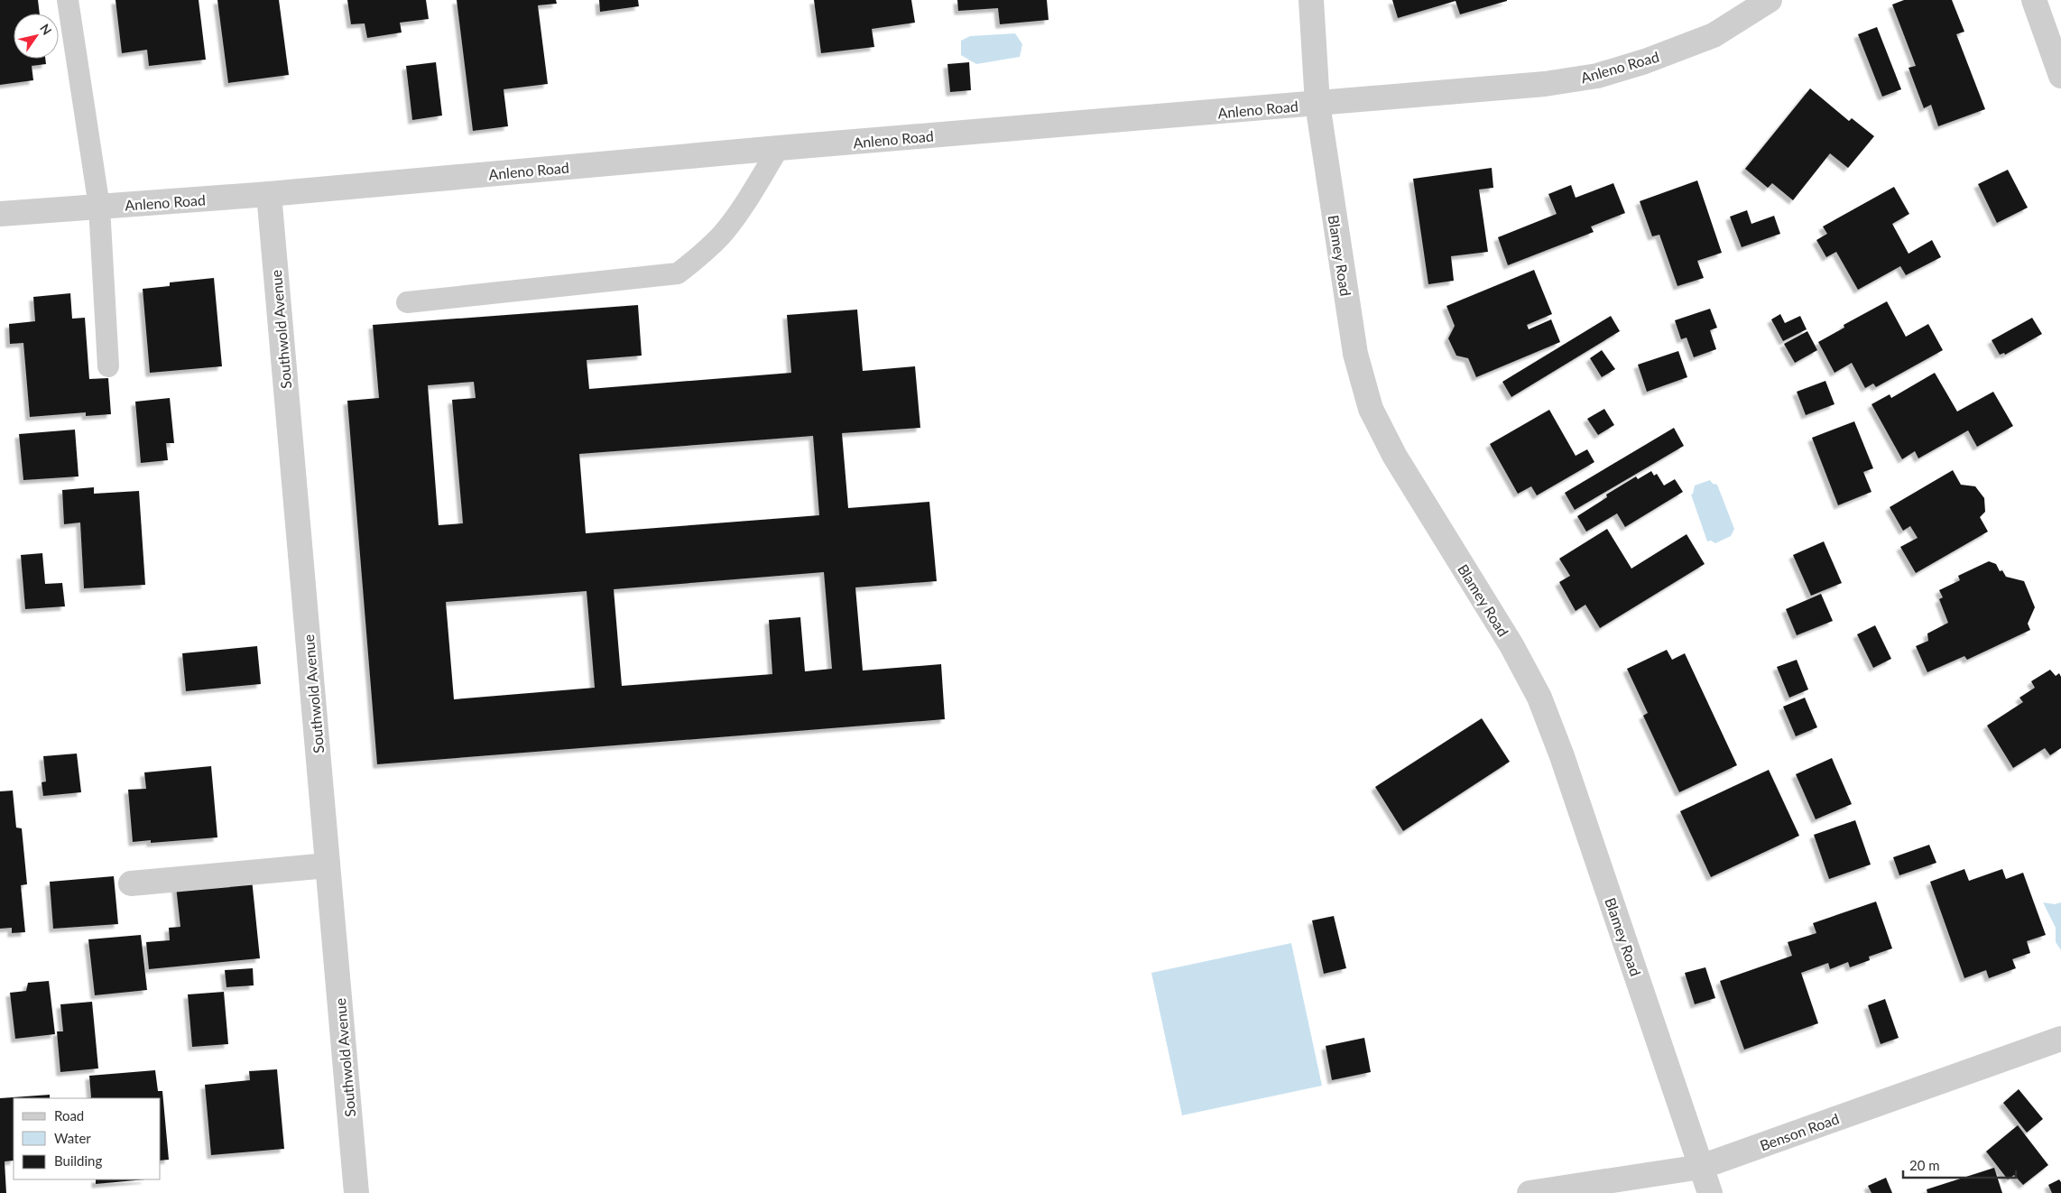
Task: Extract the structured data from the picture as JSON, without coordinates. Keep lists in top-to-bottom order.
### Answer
{
  "streets": {
    "street": [
      "Anleno Road",
      "Blamey Road",
      "Southwold Avenue",
      "Benson Road"
    ]
  },
  "crossings": [
    ["Anleno Road", "Blamey Road"],
    ["Anleno Road", "Southwold Avenue"],
    ["Blamey Road", "Benson Road"]
  ],
  "legend": ["Road", "Water", "Building"],
  "scale_bar": "20 m",
  "north": "top right"
}
